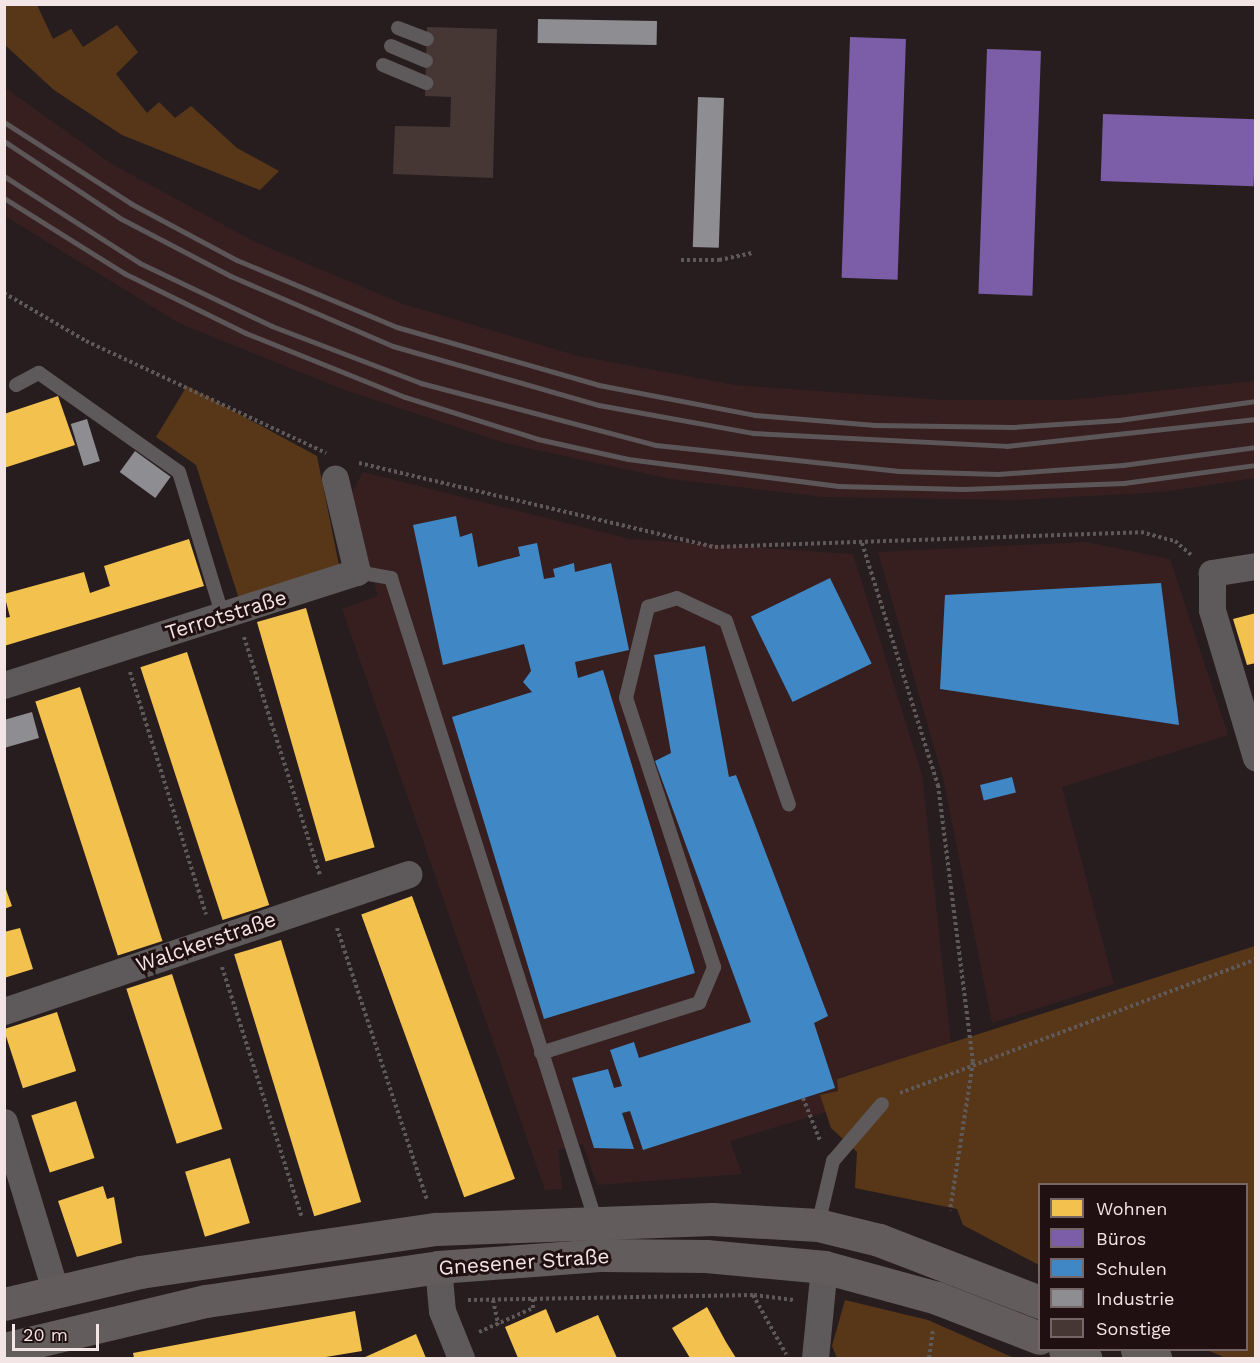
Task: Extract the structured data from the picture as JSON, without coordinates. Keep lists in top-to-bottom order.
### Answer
{
  "streets": {
    "main road": ["Gnesener Straße"],
    "street": ["Terrotstraße", "Walckerstraße"]
  },
  "legend": [
    "Wohnen",
    "Büros",
    "Schulen",
    "Industrie",
    "Sonstige"
  ],
  "scale_bar": "20 m"
}
